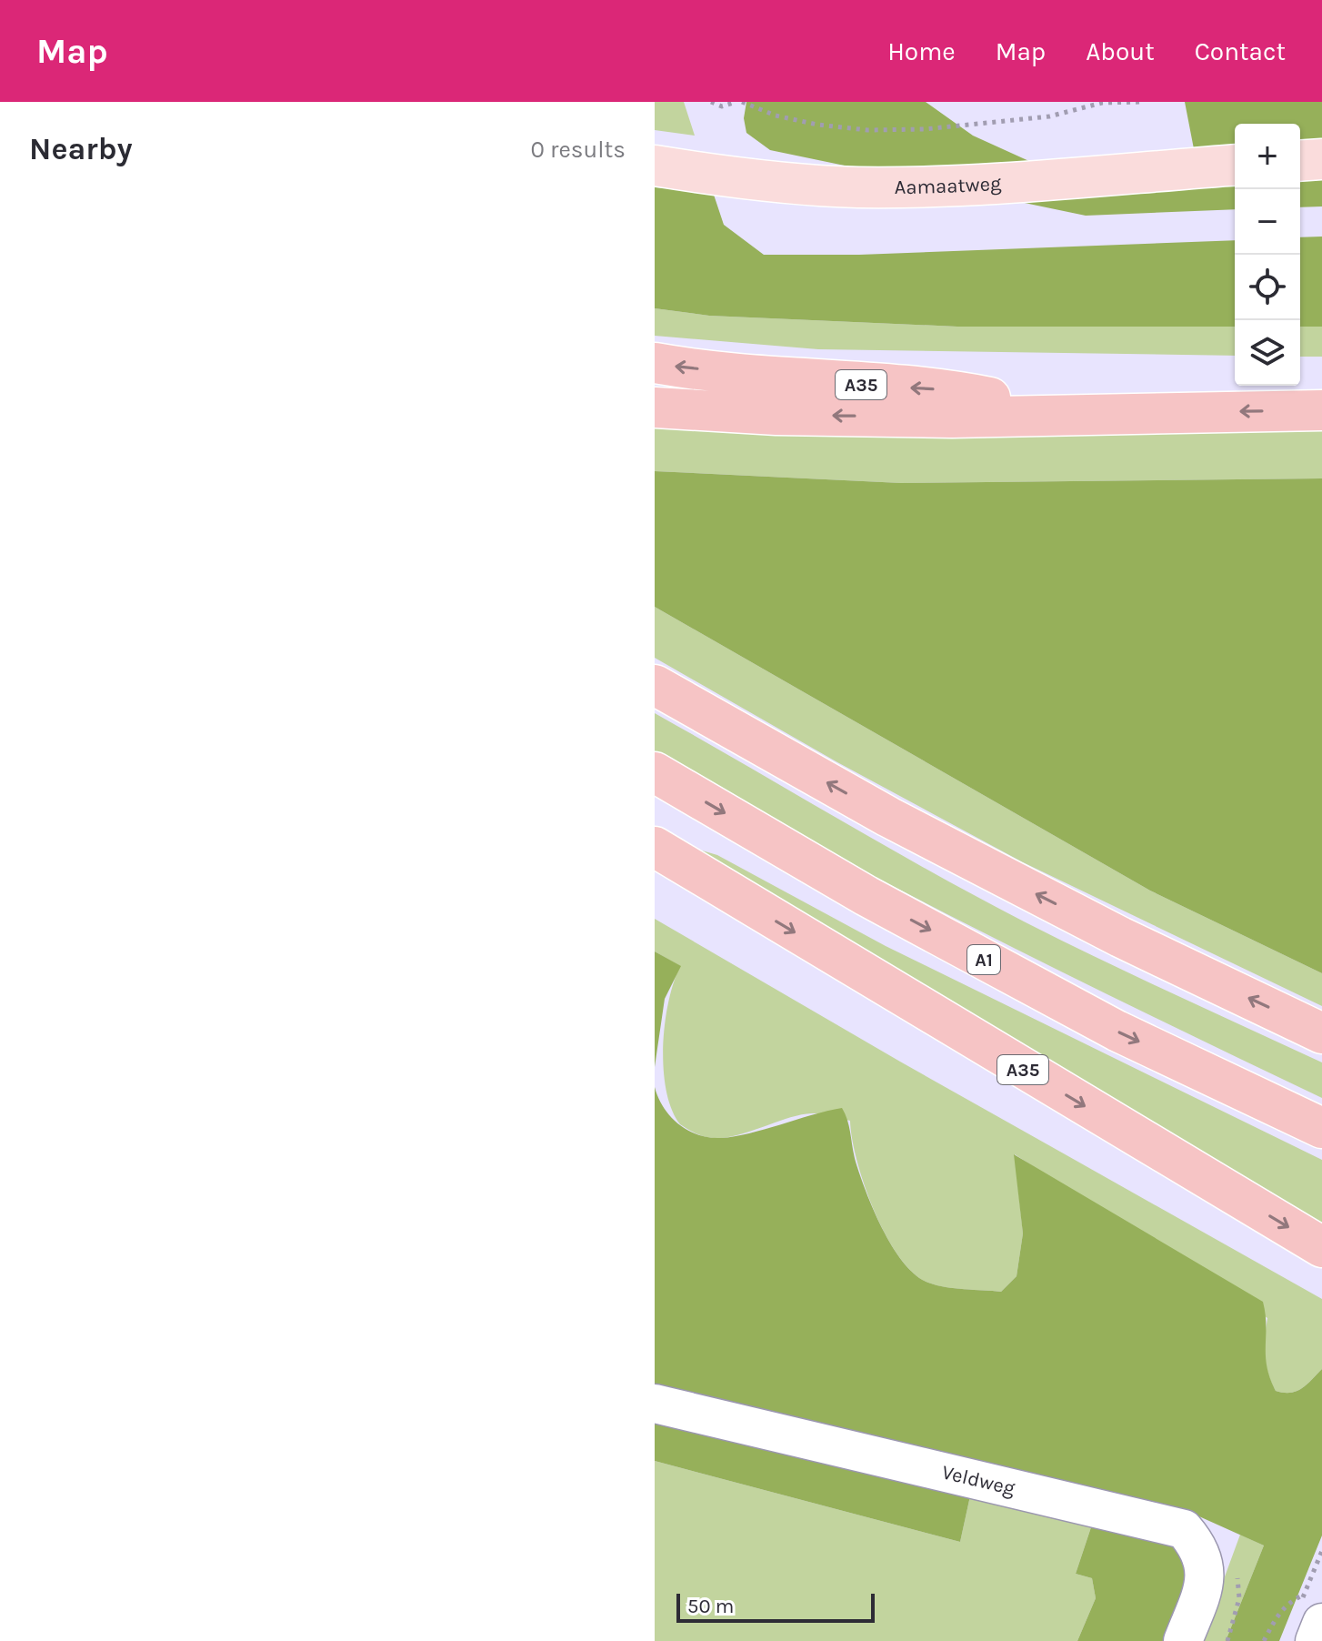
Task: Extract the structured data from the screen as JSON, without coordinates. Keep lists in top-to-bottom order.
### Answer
{
  "streets": {
    "highway": ["A35", "A1"],
    "main road": ["Aamaatweg"],
    "street": ["Veldweg"]
  },
  "scale_bar": "50 m",
  "page": {
    "header": "Map",
    "nav": [
      "Home",
      "Map",
      "About",
      "Contact"
    ],
    "heading": ["Nearby", "0 results"],
    "map_buttons": ["+", "−"],
    "scale": "50 m"
  }
}
